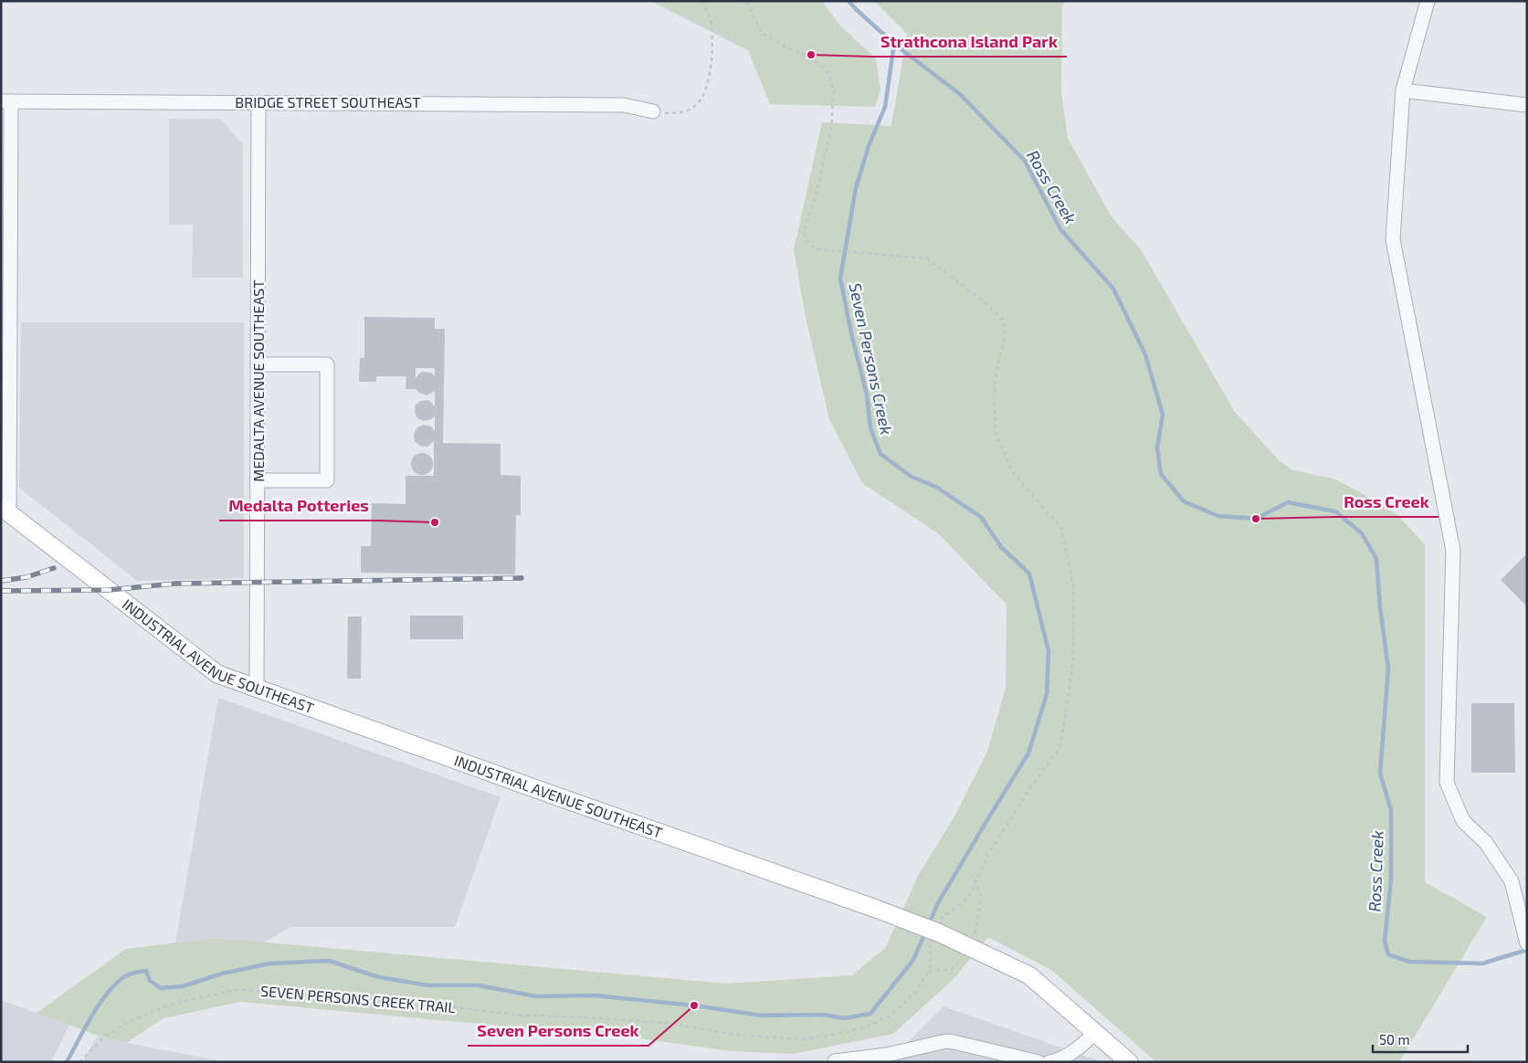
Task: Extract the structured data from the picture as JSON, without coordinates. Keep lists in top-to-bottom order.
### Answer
{
  "streets": {
    "main road": ["INDUSTRIAL AVENUE SOUTHEAST"],
    "street": ["BRIDGE STREET SOUTHEAST", "MEDALTA AVENUE SOUTHEAST"],
    "path": ["SEVEN PERSONS CREEK TRAIL"]
  },
  "crossings": [
    ["BRIDGE STREET SOUTHEAST", "MEDALTA AVENUE SOUTHEAST"],
    ["MEDALTA AVENUE SOUTHEAST", "INDUSTRIAL AVENUE SOUTHEAST"],
    ["INDUSTRIAL AVENUE SOUTHEAST", "SEVEN PERSONS CREEK TRAIL"]
  ],
  "water": ["Ross Creek", "Seven Persons Creek"],
  "places": [
    "Strathcona Island Park",
    "Ross Creek",
    "Medalta Potteries",
    "Seven Persons Creek"
  ],
  "scale_bar": "50 m"
}
